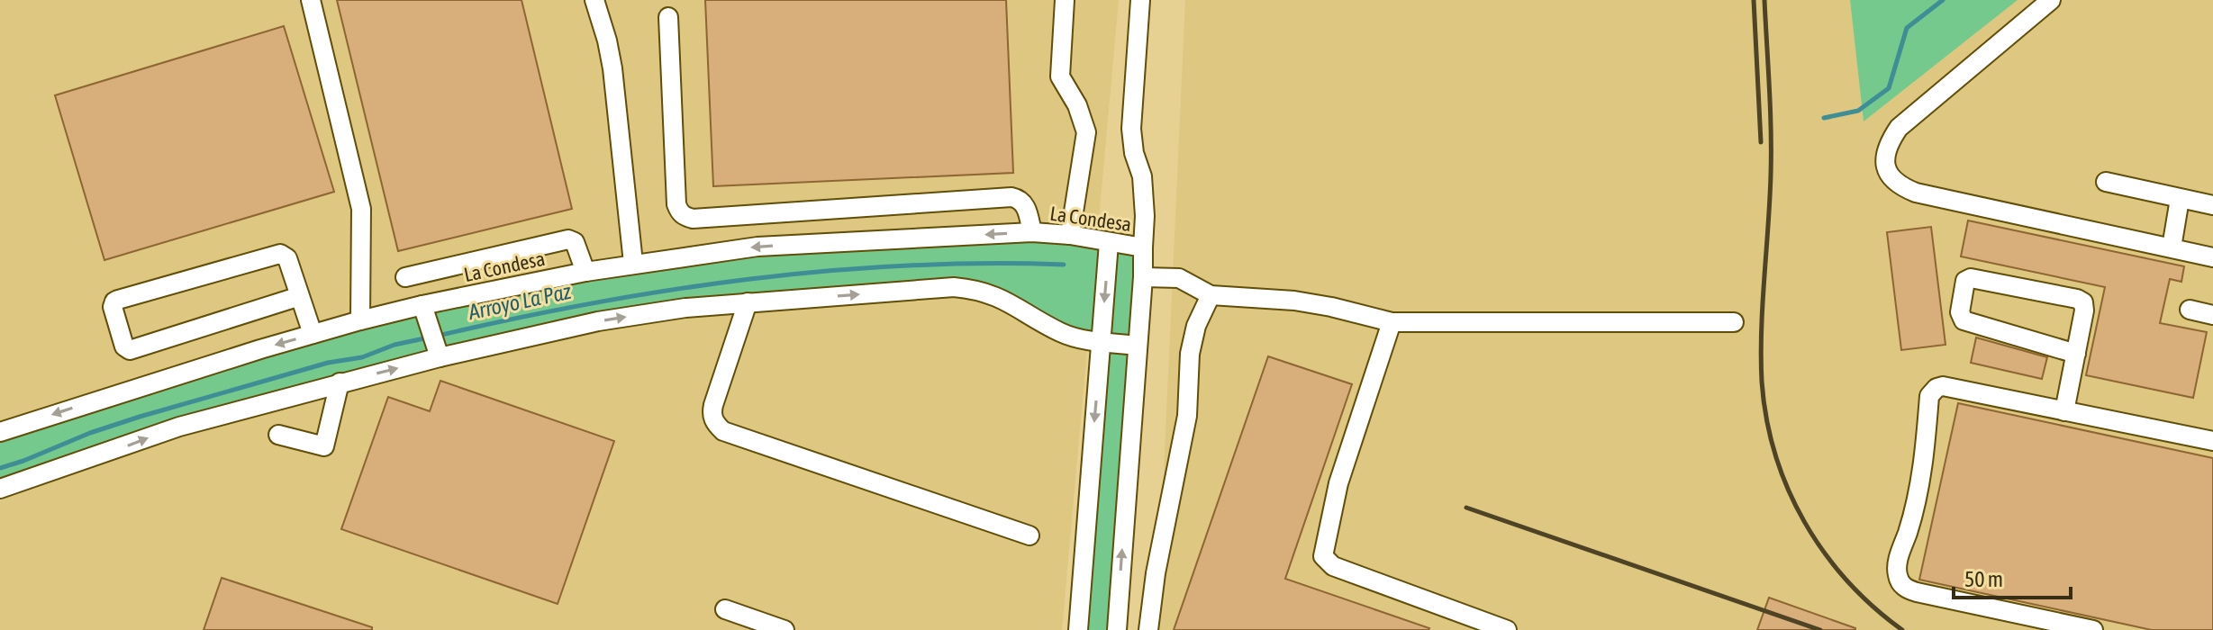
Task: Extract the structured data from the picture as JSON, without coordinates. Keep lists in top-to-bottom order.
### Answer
{
  "streets": {
    "street": ["La Condesa"]
  },
  "water": ["Arroyo La Paz"],
  "scale_bar": "50 m"
}
